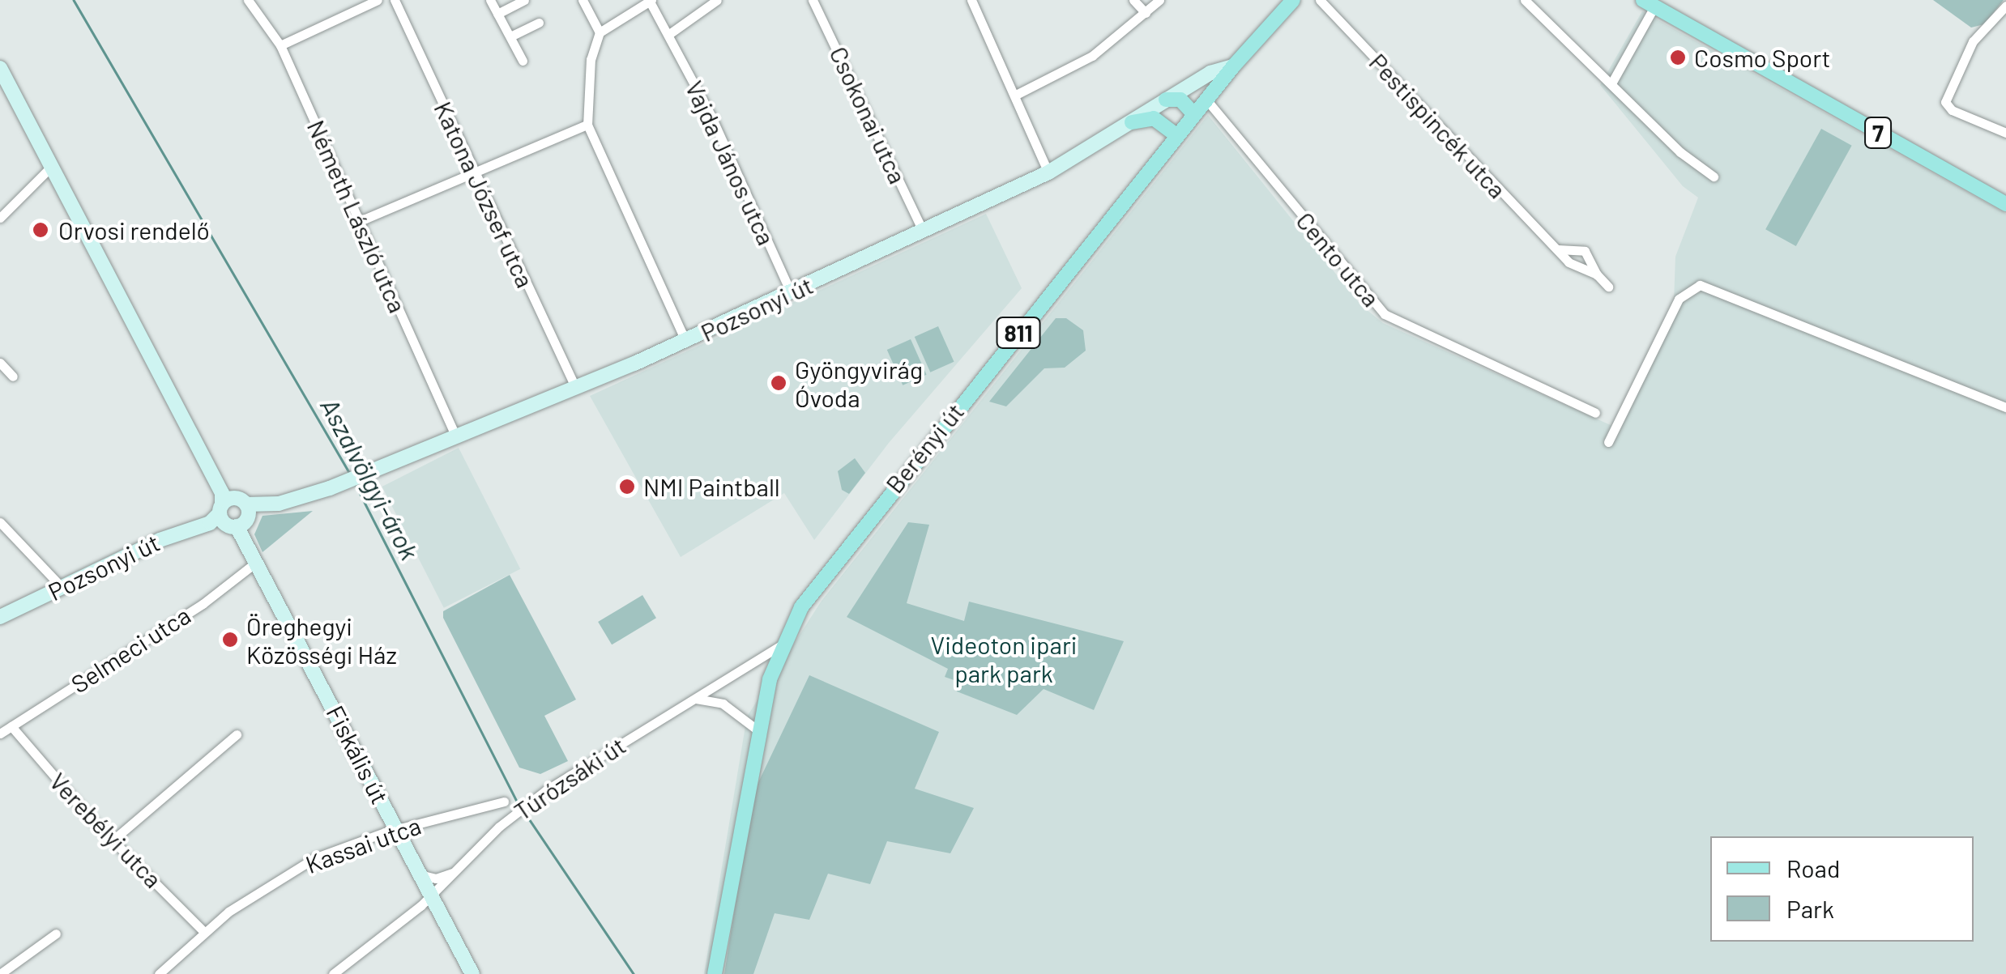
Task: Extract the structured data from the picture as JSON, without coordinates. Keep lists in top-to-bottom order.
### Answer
{
  "streets": {
    "main road": ["7", "811", "Berényi út"],
    "street": [
      "Csokonai utca",
      "Pestispincék utca",
      "Vajda János utca",
      "Katona József utca",
      "Németh László utca",
      "Cento utca",
      "Pozsonyi út",
      "Selmeci utca",
      "Fiskális út",
      "Túrózsáki út",
      "Verebélyi utca",
      "Kassai utca"
    ]
  },
  "crossings": [
    ["Csokonai utca", "Pozsonyi út"],
    ["Vajda János utca", "Pozsonyi út"],
    ["Katona József utca", "Pozsonyi út"],
    ["Németh László utca", "Pozsonyi út"],
    ["Cento utca", "Berényi út"],
    ["Pozsonyi út", "Berényi út"],
    ["Pozsonyi út", "Fiskális út"],
    ["Berényi út", "Túrózsáki út"],
    ["Selmeci utca", "Fiskális út"],
    ["Selmeci utca", "Verebélyi utca"],
    ["Fiskális út", "Túrózsáki út"],
    ["Fiskális út", "Kassai utca"],
    ["Verebélyi utca", "Kassai utca"]
  ],
  "water": ["Aszalvölgyi-árok"],
  "parks": ["Videoton ipari park park"],
  "places": [
    "Cosmo Sport",
    "Orvosi rendelő",
    "Gyöngyvirág Óvoda",
    "NMI Paintball",
    "Öreghegyi Közösségi Ház"
  ],
  "legend": ["Road", "Park"]
}
